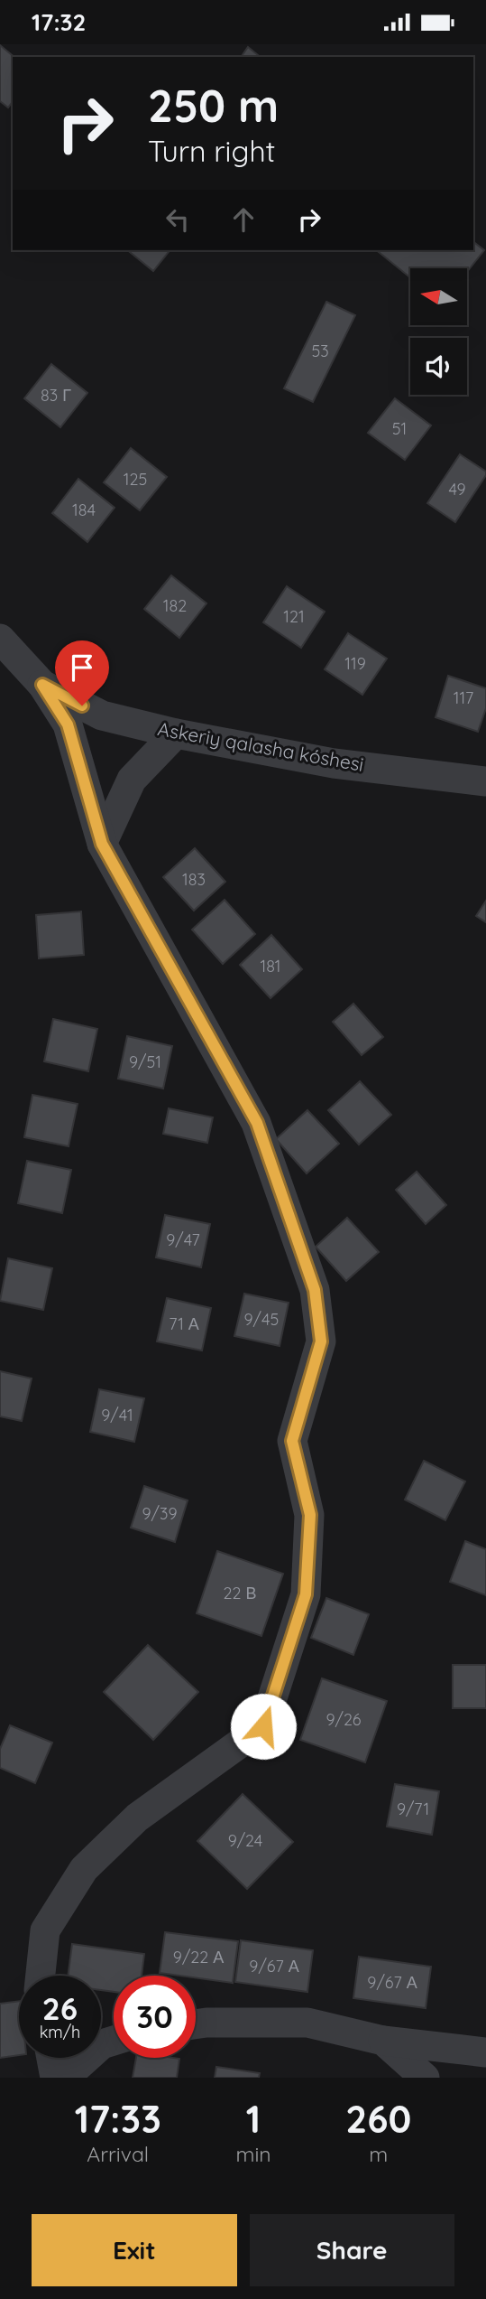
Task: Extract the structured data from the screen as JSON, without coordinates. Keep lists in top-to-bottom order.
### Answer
{
  "streets": {
    "street": ["Askeriy qalasha kóshesi"]
  },
  "house_numbers": [
    "53",
    "83 Г",
    "51",
    "125",
    "49",
    "184",
    "182",
    "121",
    "119",
    "117",
    "183",
    "181",
    "9/51",
    "9/47",
    "9/45",
    "71 А",
    "9/41",
    "9/39",
    "22 В",
    "9/26",
    "9/71",
    "9/24",
    "9/22 А",
    "9/67 А",
    "9/67 А"
  ],
  "north": "left",
  "page": {
    "status": "17:32",
    "turn": ["250 m", "Turn right"],
    "speed": "26 km/h",
    "limit": "30",
    "eta": [
      "17:33",
      "Arrival",
      "1",
      "min",
      "260",
      "m"
    ],
    "buttons": ["Exit", "Share"]
  }
}
